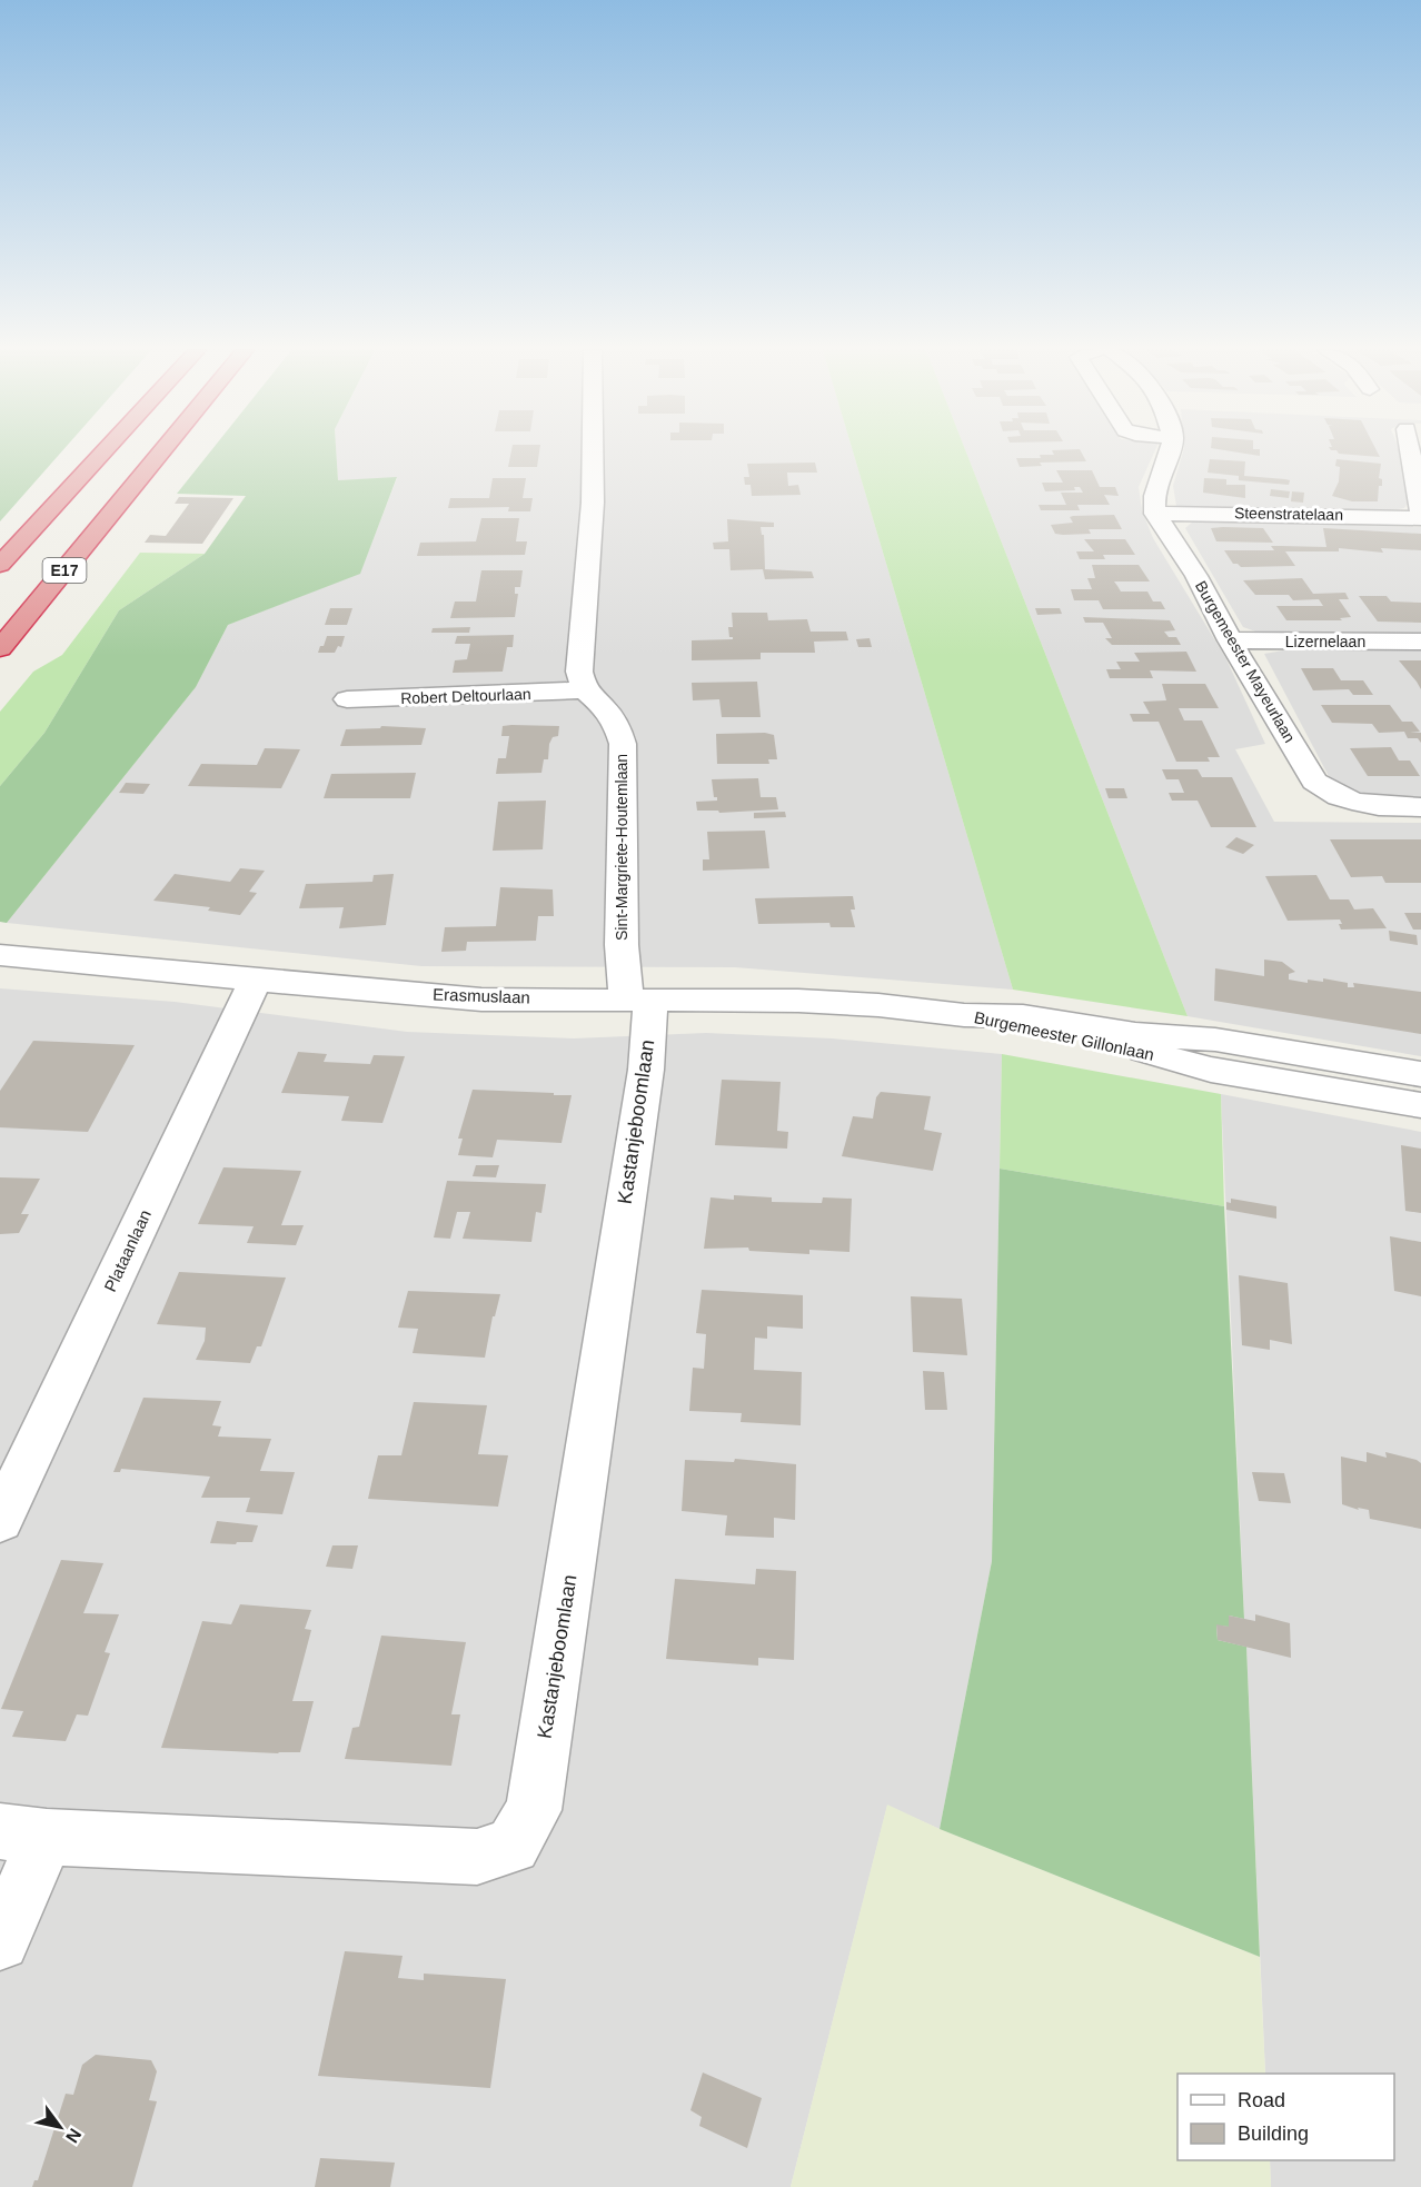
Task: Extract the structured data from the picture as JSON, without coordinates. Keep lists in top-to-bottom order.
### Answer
{
  "streets": {
    "highway": ["E17"],
    "street": [
      "Steenstratelaan",
      "Lizernelaan",
      "Burgemeester Mayeurlaan",
      "Robert Deltourlaan",
      "Sint-Margriete-Houtemlaan",
      "Erasmuslaan",
      "Burgemeester Gillonlaan",
      "Kastanjeboomlaan",
      "Plataanlaan"
    ]
  },
  "crossings": [
    ["Steenstratelaan", "Burgemeester Mayeurlaan"],
    ["Lizernelaan", "Burgemeester Mayeurlaan"],
    ["Robert Deltourlaan", "Sint-Margriete-Houtemlaan"],
    ["Sint-Margriete-Houtemlaan", "Erasmuslaan"],
    ["Sint-Margriete-Houtemlaan", "Kastanjeboomlaan"],
    ["Erasmuslaan", "Burgemeester Gillonlaan"],
    ["Erasmuslaan", "Kastanjeboomlaan"],
    ["Erasmuslaan", "Plataanlaan"]
  ],
  "legend": ["Road", "Building"],
  "north": "bottom right"
}
